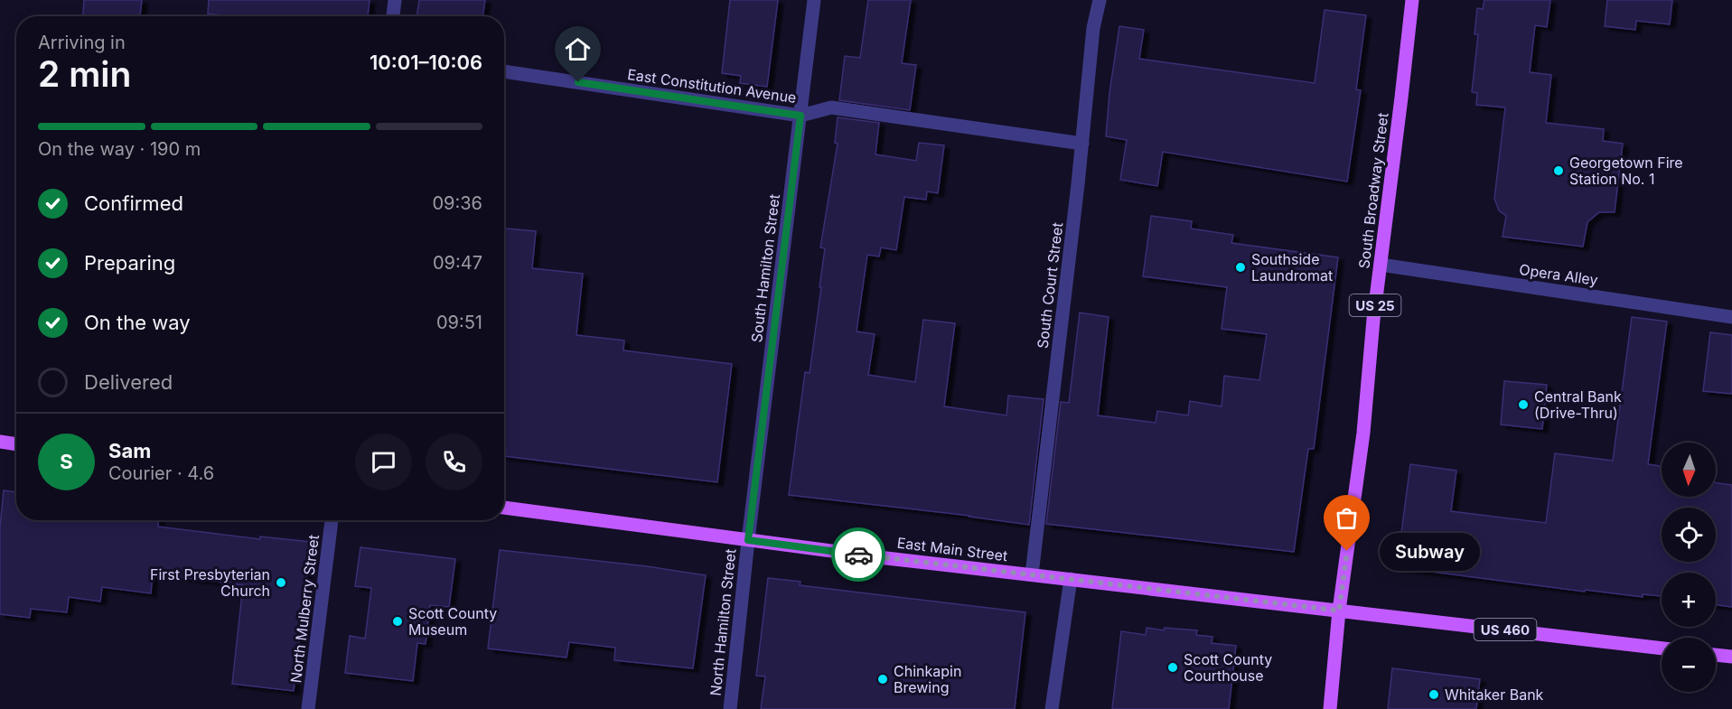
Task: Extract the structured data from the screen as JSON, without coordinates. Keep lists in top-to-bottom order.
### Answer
{
  "streets": {
    "main road": [
      "South Broadway Street",
      "US 25",
      "East Main Street",
      "US 460"
    ],
    "street": [
      "East Constitution Avenue",
      "South Hamilton Street",
      "Opera Alley",
      "South Court Street",
      "North Mulberry Street",
      "North Hamilton Street"
    ]
  },
  "crossings": [
    ["East Constitution Avenue", "South Hamilton Street"],
    ["East Constitution Avenue", "South Court Street"],
    ["South Broadway Street", "Opera Alley"],
    ["South Broadway Street", "US 25"],
    ["South Broadway Street", "East Main Street"],
    ["South Broadway Street", "US 460"],
    ["South Hamilton Street", "East Main Street"],
    ["South Hamilton Street", "North Hamilton Street"],
    ["South Court Street", "East Main Street"],
    ["US 25", "East Main Street"],
    ["US 25", "US 460"],
    ["East Main Street", "North Hamilton Street"],
    ["East Main Street", "US 460"]
  ],
  "places": [
    "Georgetown Fire Station No. 1",
    "Southside Laundromat",
    "Central Bank (Drive-Thru)",
    "Subway",
    "First Presbyterian Church",
    "Scott County Museum",
    "Scott County Courthouse",
    "Chinkapin Brewing",
    "Whitaker Bank"
  ],
  "north": "bottom",
  "page": {
    "heading": ["2 min", "Arriving in", "10:01–10:06"],
    "panel": ["Sam", "Courier · 4.6"],
    "bar": "On the way · 190 m",
    "list": [
      ["Confirmed", "09:36"],
      ["Preparing", "09:47"],
      ["On the way", "09:51"],
      "Delivered"
    ],
    "round": "S",
    "map_buttons": ["+", "−"],
    "bubble": "Subway"
  }
}
